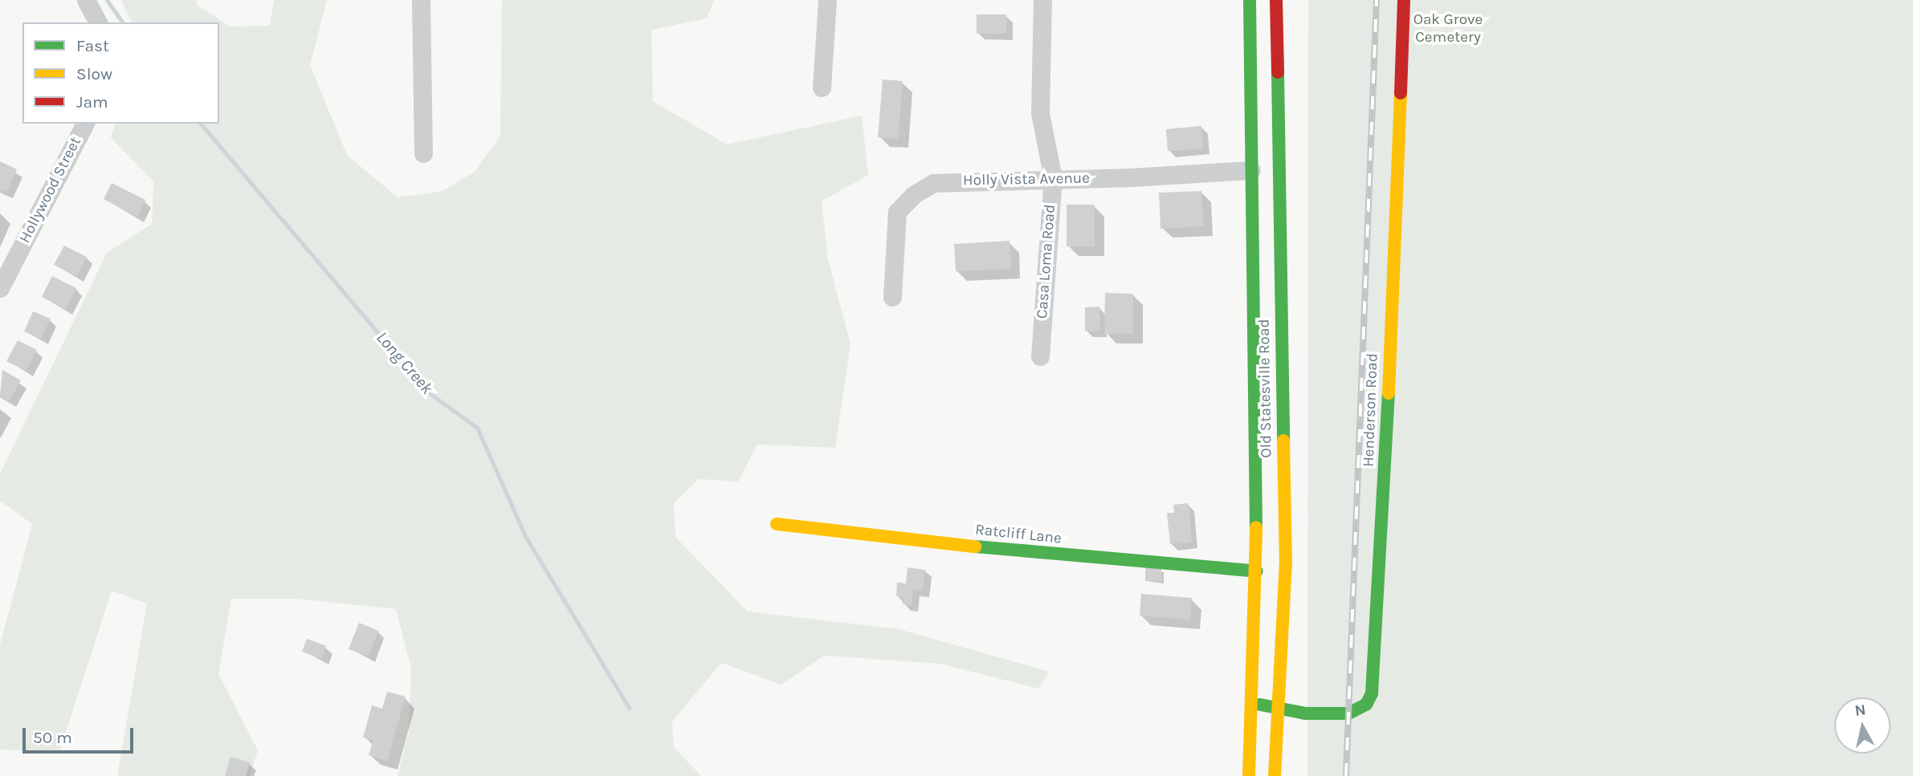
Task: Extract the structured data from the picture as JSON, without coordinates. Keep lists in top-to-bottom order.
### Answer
{
  "streets": {
    "main road": ["Old Statesville Road", "Henderson Road", "Ratcliff Lane"],
    "street": ["Holly Vista Avenue", "Hollywood Street", "Casa Loma Road"]
  },
  "crossings": [
    ["Holly Vista Avenue", "Casa Loma Road"],
    ["Holly Vista Avenue", "Old Statesville Road"],
    ["Old Statesville Road", "Henderson Road"],
    ["Old Statesville Road", "Ratcliff Lane"]
  ],
  "water": ["Long Creek"],
  "parks": ["Oak Grove Cemetery"],
  "legend": ["Fast", "Slow", "Jam"],
  "scale_bar": "50 m",
  "north": "top"
}
